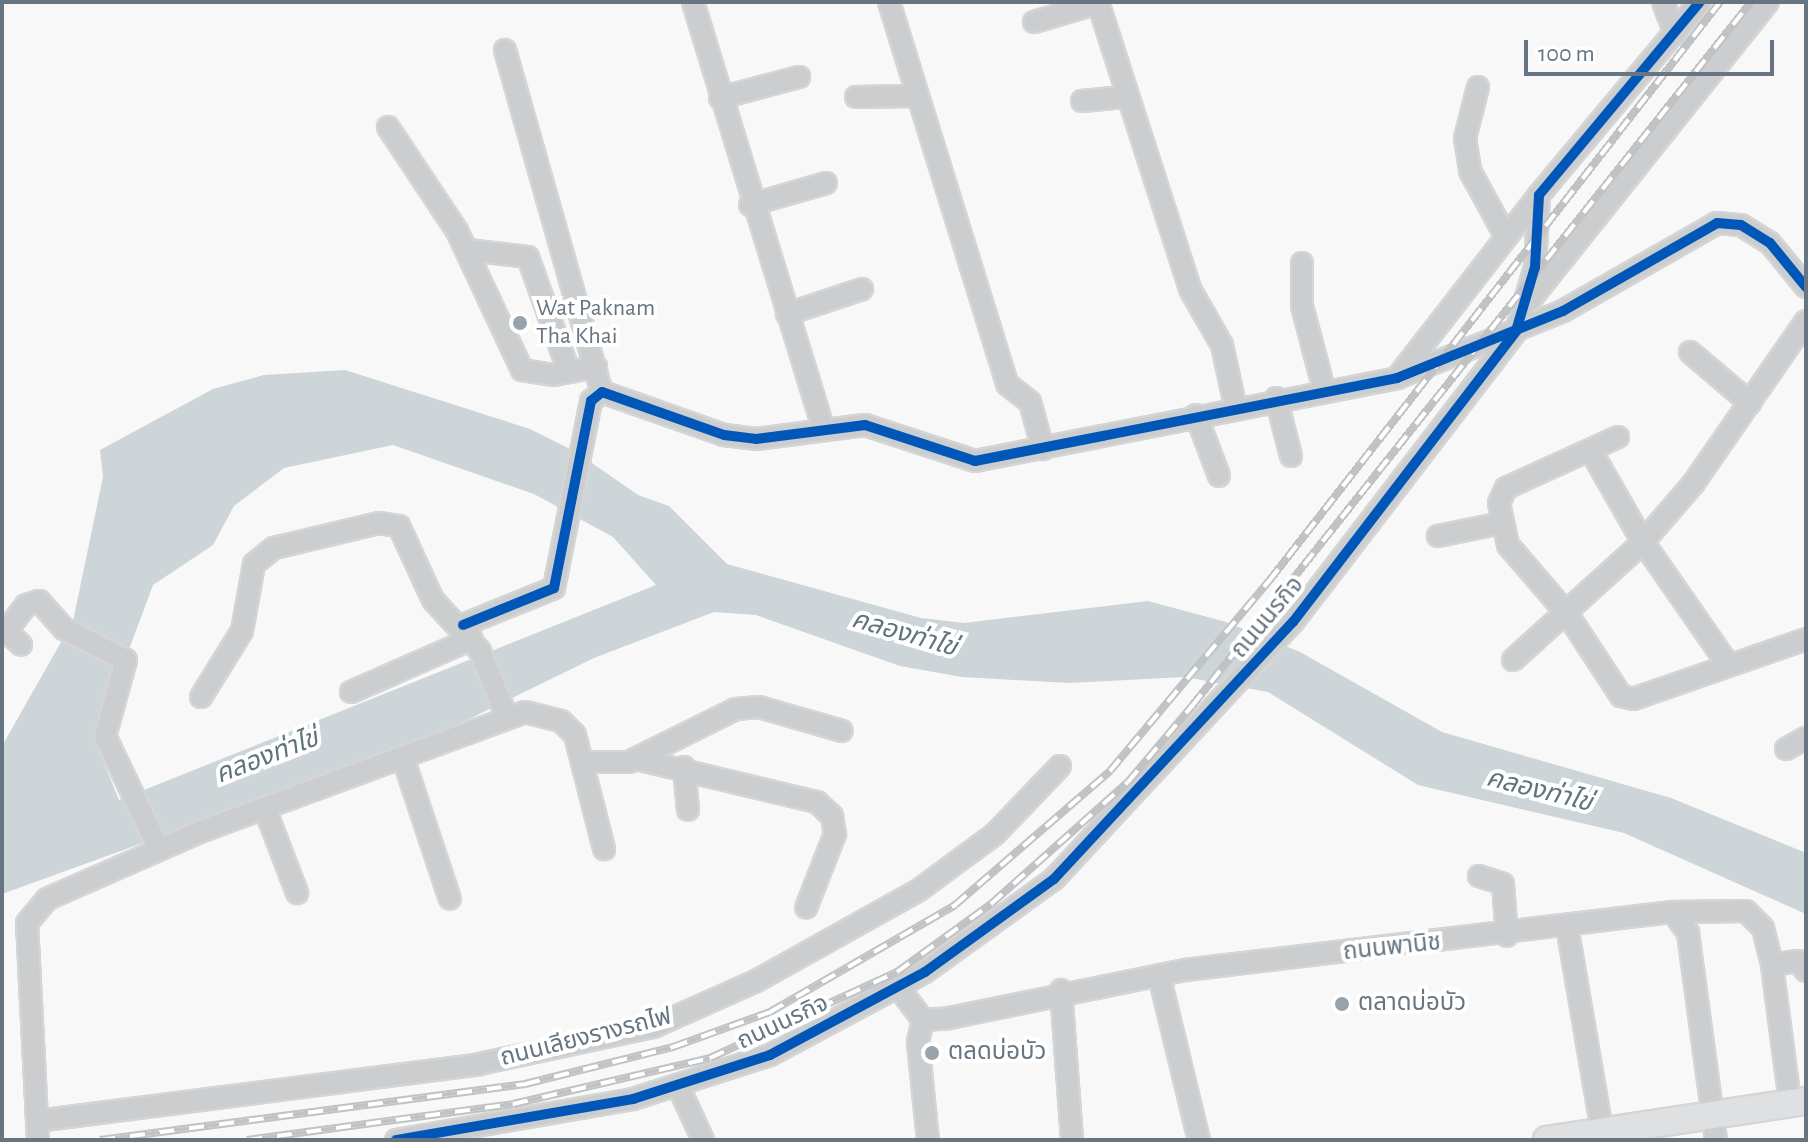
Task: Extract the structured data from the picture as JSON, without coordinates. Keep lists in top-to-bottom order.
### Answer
{
  "streets": {
    "street": ["ถนนนรกิจ", "ถนนพานิช", "ถนนเลียงรางรถไฟ"]
  },
  "water": ["คลองท่าไข่"],
  "places": ["Wat Paknam Tha Khai", "ตลาดบ่อบัว", "ตลดบ่อบัว"],
  "scale_bar": "100 m"
}
